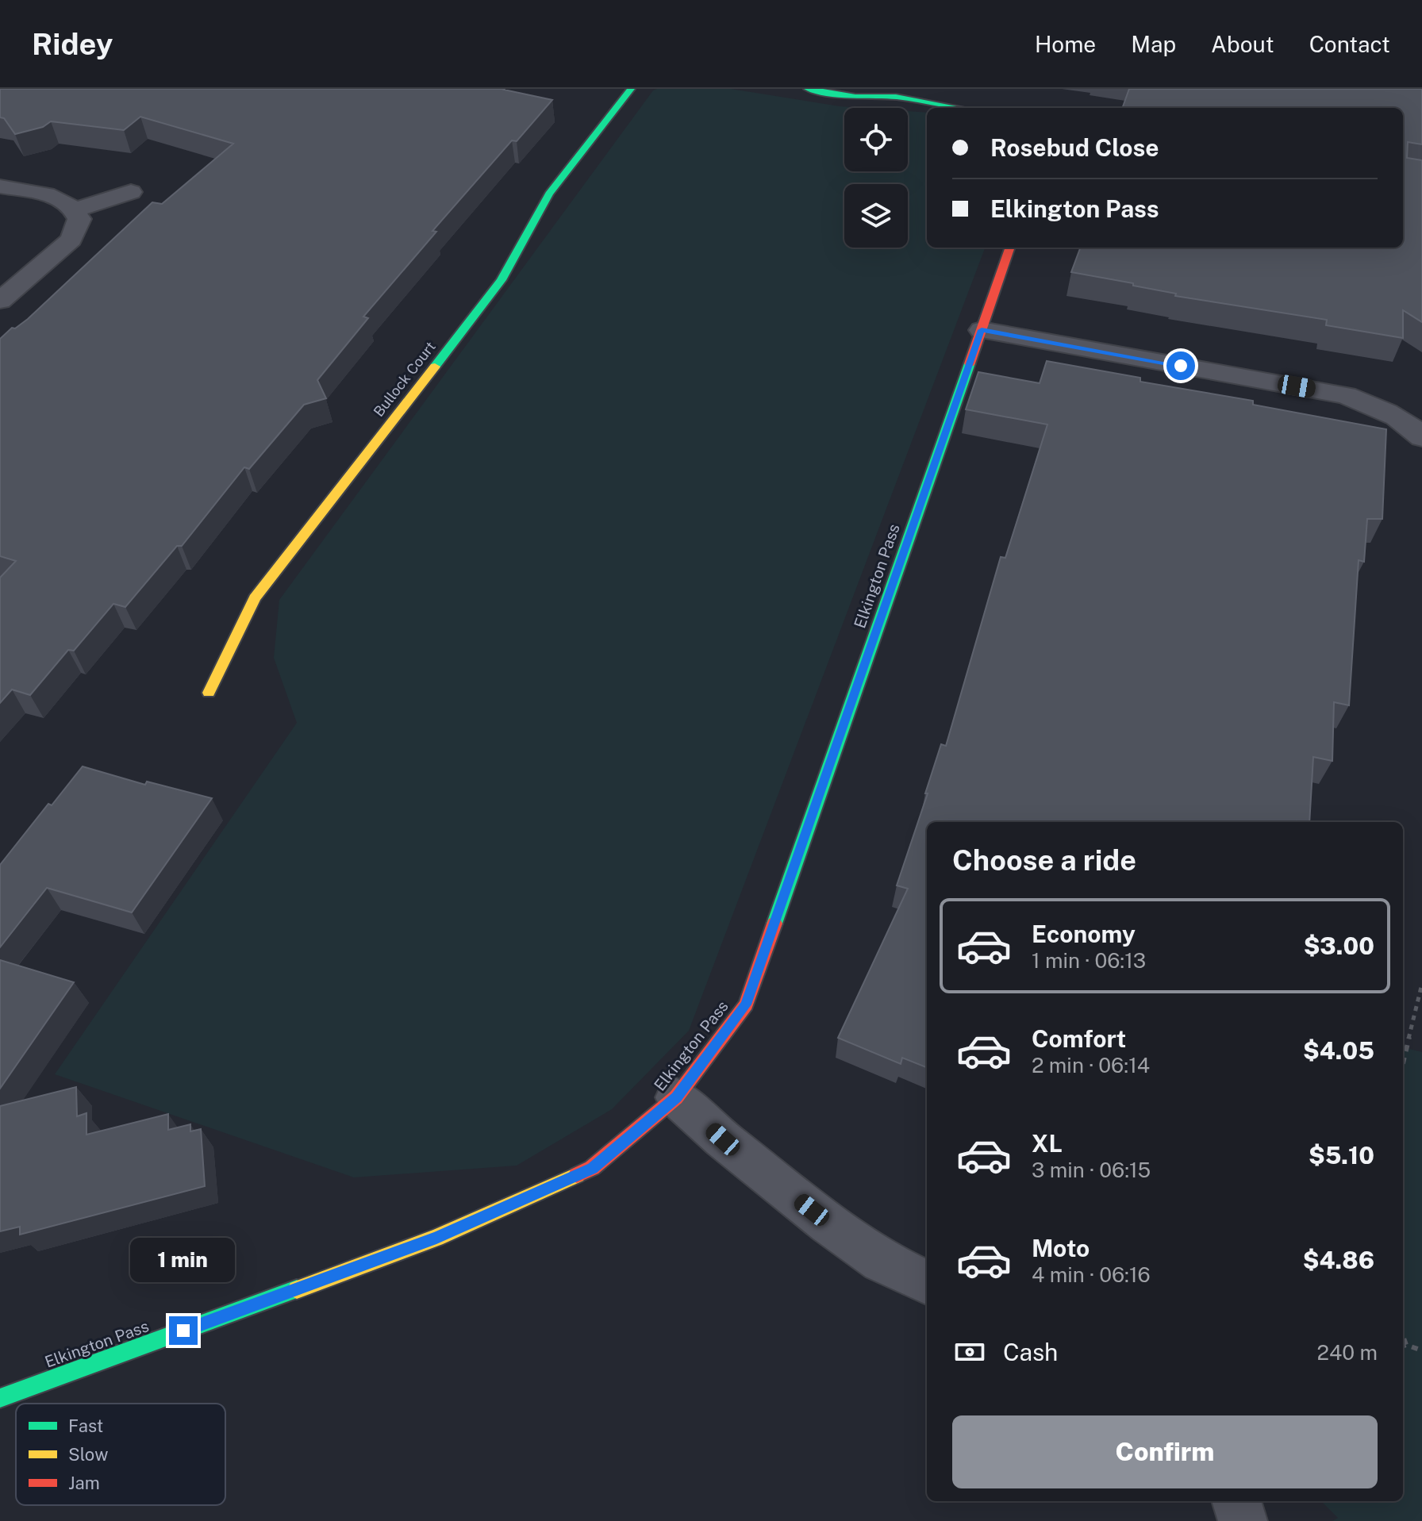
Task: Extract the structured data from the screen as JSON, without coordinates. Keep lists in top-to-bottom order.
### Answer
{
  "streets": {
    "street": ["Bullock Court", "Elkington Pass"]
  },
  "legend": ["Fast", "Slow", "Jam"],
  "page": {
    "header": "Ridey",
    "nav": [
      "Home",
      "Map",
      "About",
      "Contact"
    ],
    "banner": ["Rosebud Close", "Elkington Pass"],
    "heading": "Choose a ride",
    "list": [
      {
        "name": "Economy",
        "note": "1 min · 06:13",
        "value": "$3.00"
      },
      {
        "name": "Comfort",
        "note": "2 min · 06:14",
        "value": "$4.05"
      },
      {
        "name": "XL",
        "note": "3 min · 06:15",
        "value": "$5.10"
      },
      {
        "name": "Moto",
        "note": "4 min · 06:16",
        "value": "$4.86"
      }
    ],
    "bubble": "1 min",
    "pay": ["Cash", "240 m"],
    "buttons": "Confirm"
  }
}
